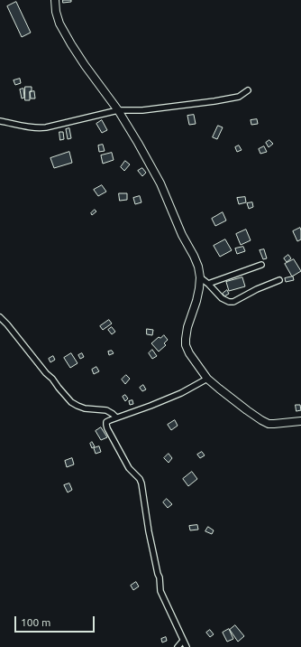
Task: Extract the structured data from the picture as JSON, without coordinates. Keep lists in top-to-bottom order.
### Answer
{
  "scale_bar": "100 m"
}
